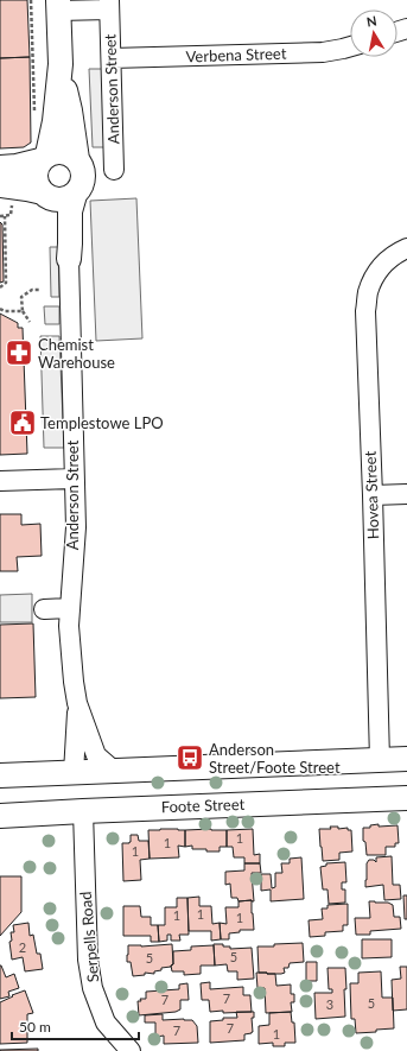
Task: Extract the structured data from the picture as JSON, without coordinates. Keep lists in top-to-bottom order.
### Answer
{
  "streets": {
    "main road": ["Anderson Street", "Foote Street"],
    "street": ["Verbena Street", "Hovea Street", "Serpells Road"]
  },
  "crossings": [
    ["Verbena Street", "Anderson Street"],
    ["Foote Street", "Serpells Road"]
  ],
  "places": {
    "pharmacy": ["Chemist Warehouse"],
    "public building": ["Templestowe LPO"],
    "bus stop": ["Anderson Street/Foote Street"]
  },
  "house_numbers": [
    "1",
    "1",
    "1",
    "1",
    "1",
    "1",
    "2",
    "5",
    "5",
    "7",
    "7",
    "5",
    "3",
    "7",
    "7",
    "1"
  ],
  "scale_bar": "50 m",
  "north": "top"
}
